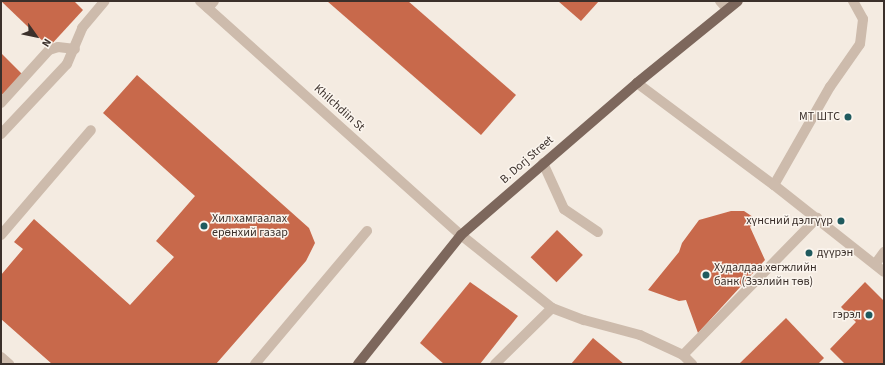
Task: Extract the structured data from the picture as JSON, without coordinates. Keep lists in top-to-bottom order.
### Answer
{
  "streets": {
    "main road": ["B. Dorj Street"],
    "street": ["Khilchdiin St"]
  },
  "crossings": [
    ["Khilchdiin St", "B. Dorj Street"]
  ],
  "places": [
    "МТ ШТС",
    "хүнсний дэлгүүр",
    "Хил хамгаалах ерөнхий газар",
    "дүүрэн",
    "Худалдаа хөгжлийн банк (Зээлийн төв)",
    "гэрэл"
  ],
  "north": "bottom right"
}
